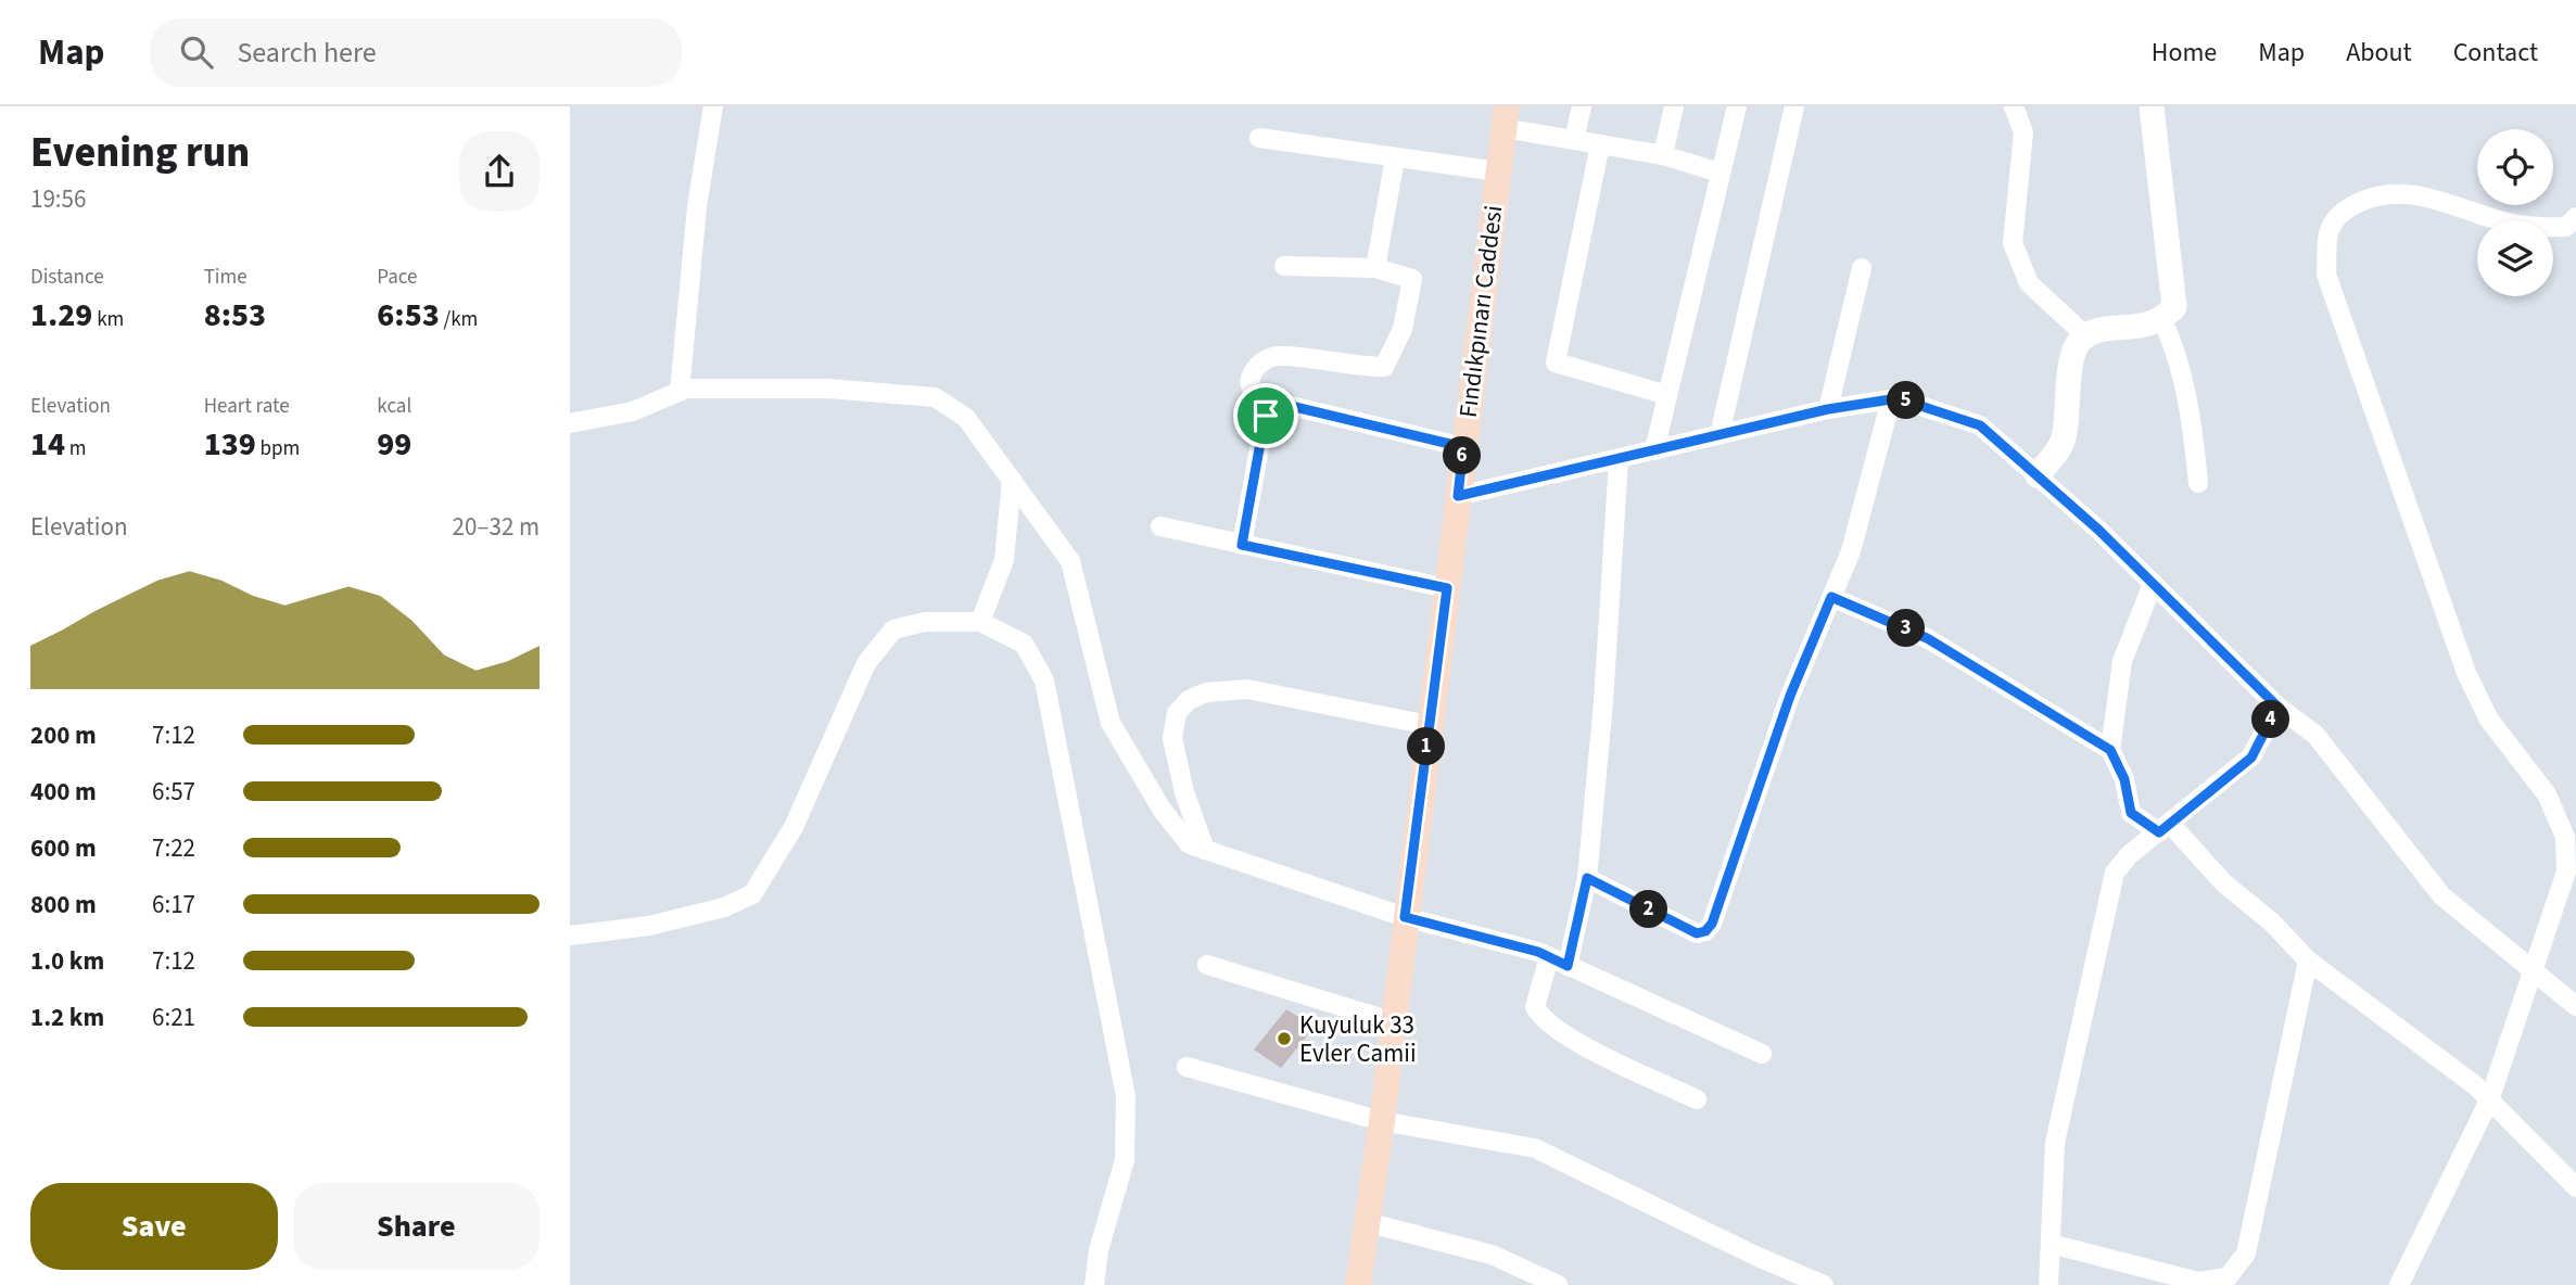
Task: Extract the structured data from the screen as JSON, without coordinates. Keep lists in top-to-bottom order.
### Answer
{
  "streets": {
    "main road": ["Fındıkpınarı Caddesi"]
  },
  "places": ["Kuyuluk 33 Evler Camii"],
  "page": {
    "header": "Map",
    "search": "Search here",
    "nav": [
      "Home",
      "Map",
      "About",
      "Contact"
    ],
    "heading": ["Evening run", "19:56"],
    "stats": [
      ["Distance", "1.29 km"],
      ["Time", "8:53"],
      ["Pace", "6:53 /km"],
      ["Elevation", "14 m"],
      ["Heart rate", "139 bpm"],
      ["kcal", "99"]
    ],
    "pins": [
      "5",
      "6",
      "3",
      "4",
      "1",
      "2"
    ],
    "chart": ["Elevation", "20–32 m"],
    "list": [
      {
        "name": "200 m",
        "note": "7:12"
      },
      {
        "name": "400 m",
        "note": "6:57"
      },
      {
        "name": "600 m",
        "note": "7:22"
      },
      {
        "name": "800 m",
        "note": "6:17"
      },
      {
        "name": "1.0 km",
        "note": "7:12"
      },
      {
        "name": "1.2 km",
        "note": "6:21"
      }
    ],
    "buttons": ["Save", "Share"]
  }
}
